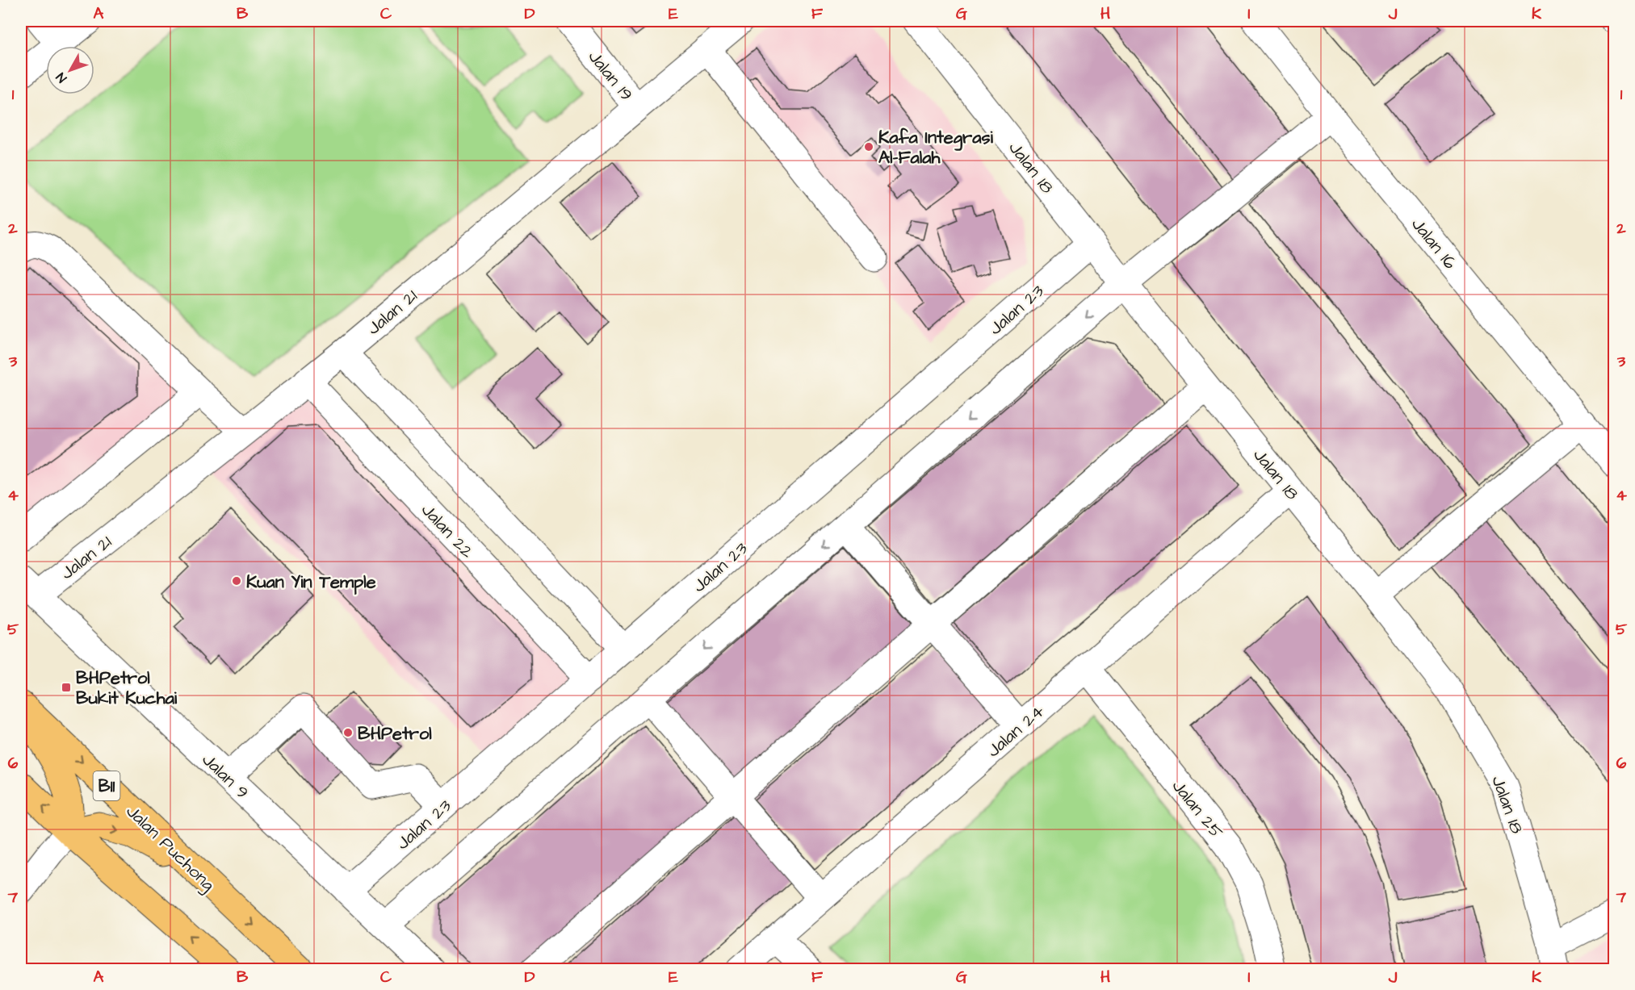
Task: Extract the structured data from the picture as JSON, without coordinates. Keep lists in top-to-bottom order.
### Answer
{
  "streets": {
    "main road": ["B11", "Jalan Puchong"],
    "street": [
      "Jalan 19",
      "Jalan 18",
      "Jalan 16",
      "Jalan 23",
      "Jalan 21",
      "Jalan 22",
      "Jalan 24",
      "Jalan 9",
      "Jalan 25"
    ]
  },
  "crossings": [
    ["Jalan 19", "Jalan 21"],
    ["Jalan 18", "Jalan 23"],
    ["Jalan 18", "Jalan 24"],
    ["Jalan 23", "Jalan 22"],
    ["Jalan 23", "Jalan 9"],
    ["Jalan 21", "Jalan 22"],
    ["Jalan 21", "Jalan 9"],
    ["Jalan 24", "Jalan 25"]
  ],
  "places": {
    "other": ["Kafa Integrasi Al-Falah", "Kuan Yin Temple", "BHPetrol"],
    "transit": ["BHPetrol Bukit Kuchai"]
  },
  "north": "bottom left",
  "grid": {
    "columns": [
      "A",
      "B",
      "C",
      "D",
      "E",
      "F",
      "G",
      "H",
      "I",
      "J",
      "K"
    ],
    "rows": [
      "1",
      "2",
      "3",
      "4",
      "5",
      "6",
      "7"
    ]
  }
}
